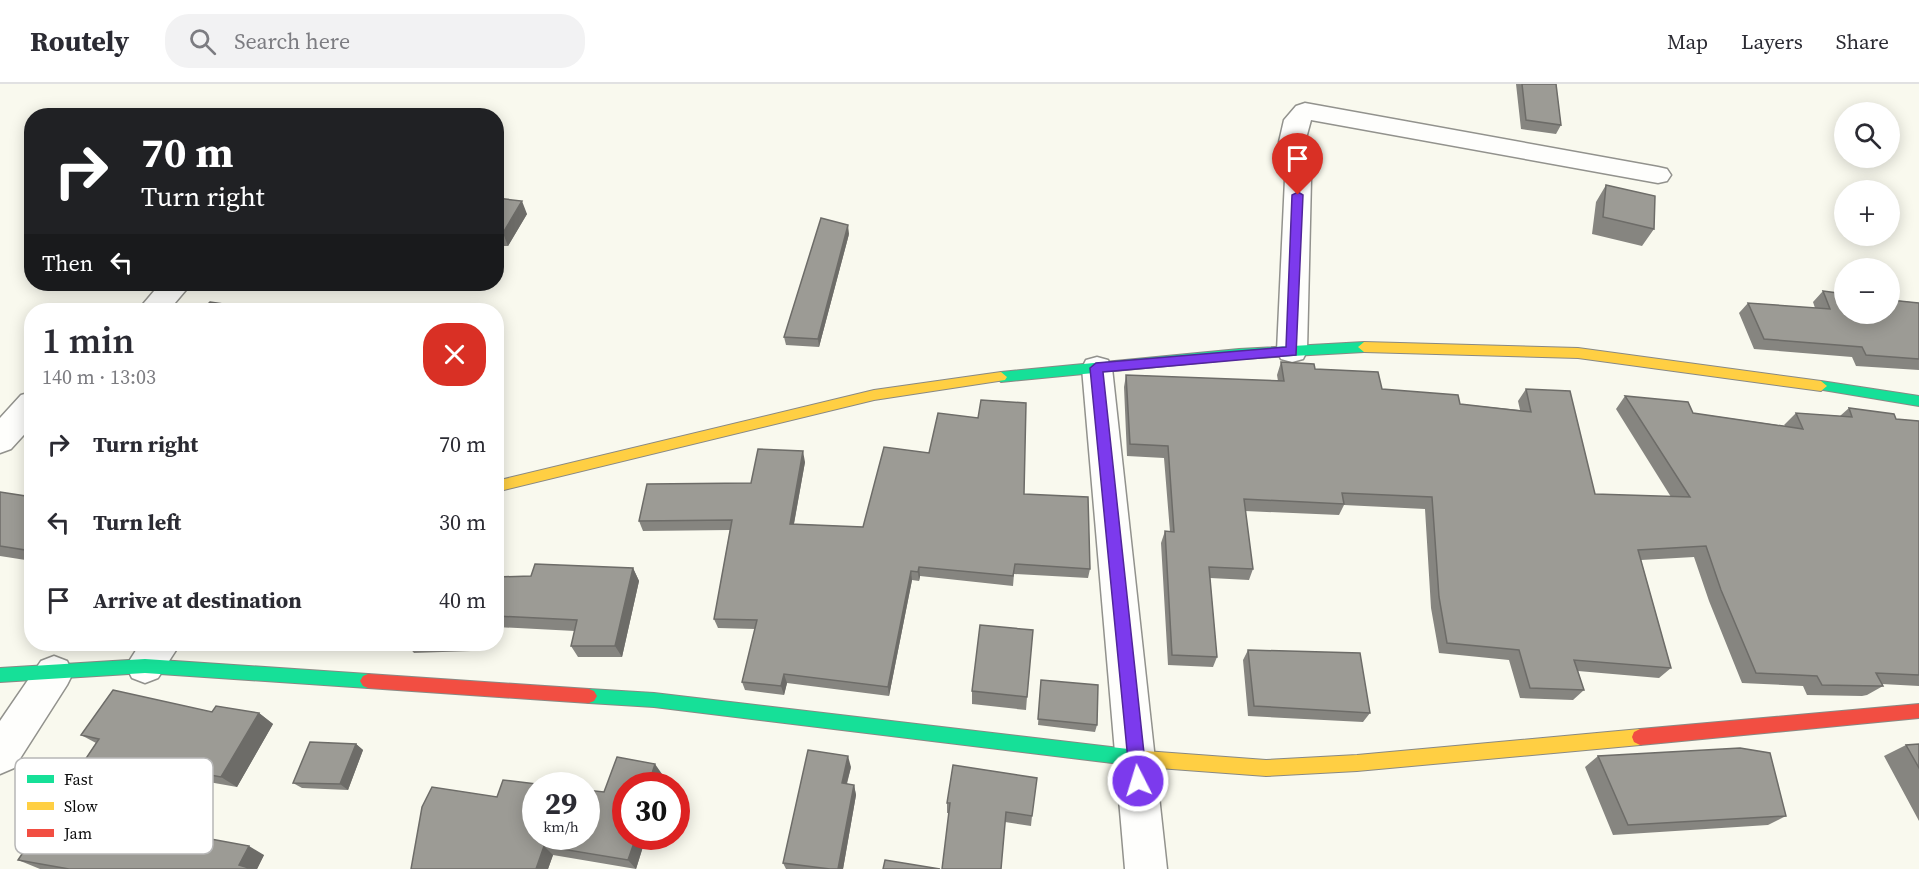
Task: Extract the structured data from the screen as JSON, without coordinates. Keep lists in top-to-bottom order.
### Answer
{
  "legend": ["Fast", "Slow", "Jam"],
  "page": {
    "header": "Routely",
    "search": "Search here",
    "nav": ["Map", "Layers", "Share"],
    "map_buttons": ["+", "−"],
    "turn": ["70 m", "Turn right"],
    "then": "Then",
    "heading": ["1 min", "140 m · 13:03"],
    "list": [
      {
        "name": "Turn right",
        "value": "70 m"
      },
      {
        "name": "Turn left",
        "value": "30 m"
      },
      {
        "name": "Arrive at destination",
        "value": "40 m"
      }
    ],
    "speed": "29 km/h",
    "limit": "30"
  }
}
